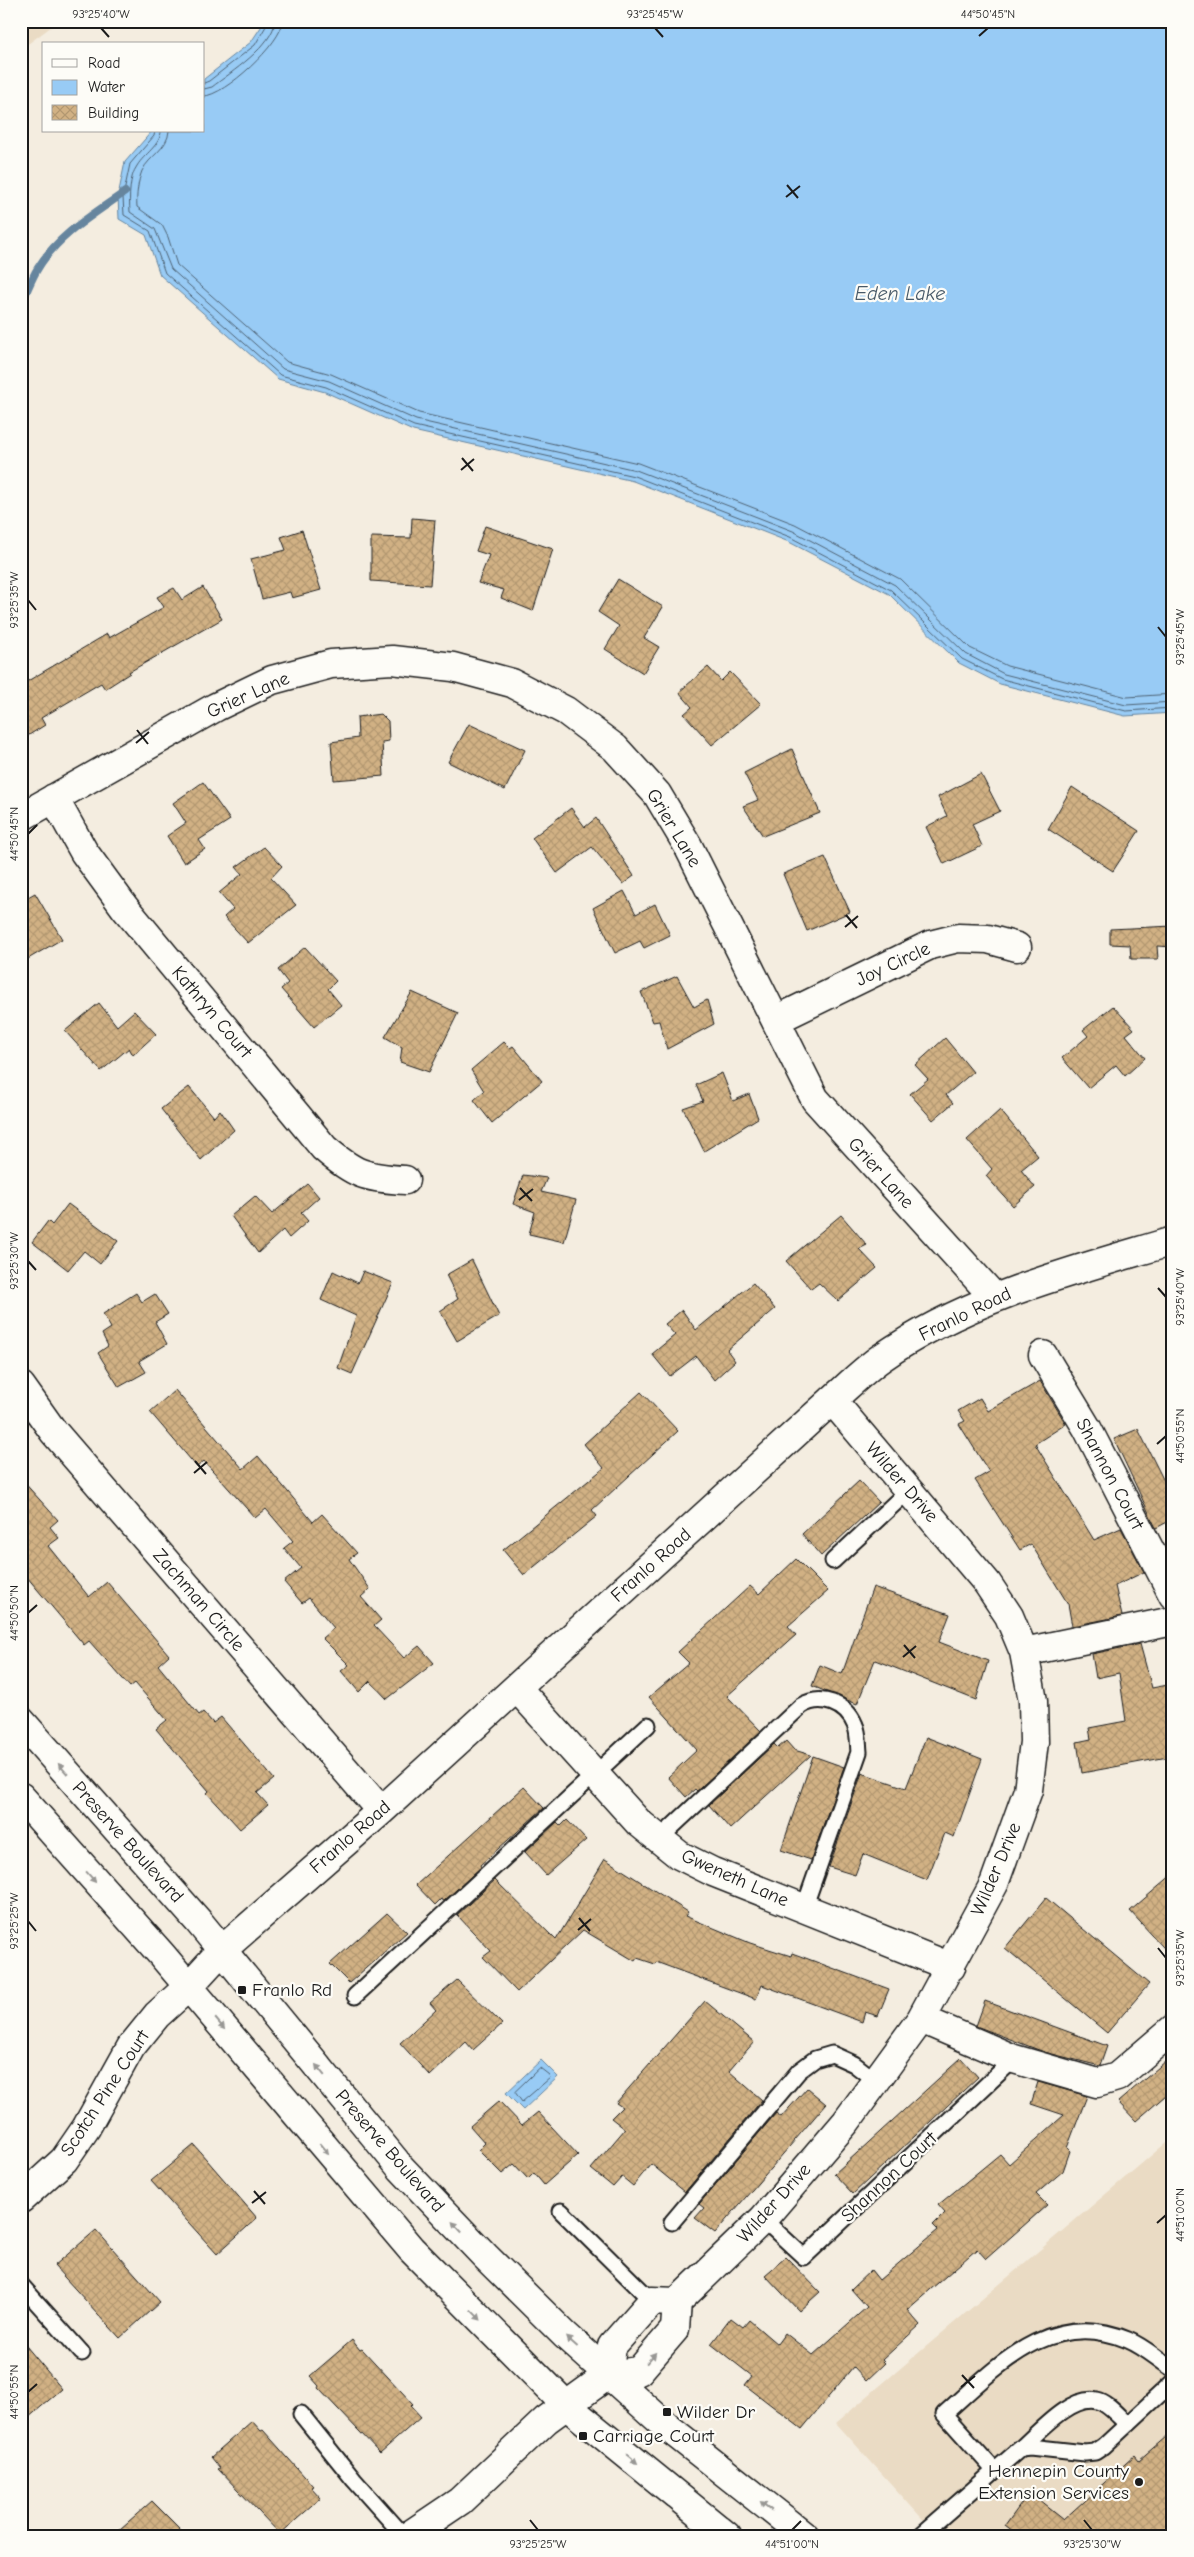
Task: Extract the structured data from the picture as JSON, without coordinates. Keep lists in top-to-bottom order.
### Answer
{
  "streets": {
    "street": [
      "Grier Lane",
      "Joy Circle",
      "Kathryn Court",
      "Franlo Road",
      "Shannon Court",
      "Wilder Drive",
      "Zachman Circle",
      "Preserve Boulevard",
      "Gweneth Lane",
      "Scotch Pine Court"
    ]
  },
  "crossings": [
    ["Grier Lane", "Joy Circle"],
    ["Grier Lane", "Kathryn Court"],
    ["Grier Lane", "Franlo Road"],
    ["Franlo Road", "Wilder Drive"],
    ["Franlo Road", "Zachman Circle"],
    ["Franlo Road", "Preserve Boulevard"],
    ["Franlo Road", "Gweneth Lane"],
    ["Franlo Road", "Scotch Pine Court"],
    ["Shannon Court", "Wilder Drive"],
    ["Wilder Drive", "Preserve Boulevard"],
    ["Wilder Drive", "Gweneth Lane"]
  ],
  "water": ["Eden Lake"],
  "places": {
    "transit": ["Franlo Rd", "Wilder Dr", "Carriage Court"],
    "other": ["Hennepin County Extension Services"]
  },
  "legend": ["Road", "Water", "Building"],
  "coordinates": [
    "93°25'40\"W",
    "93°25'45\"W",
    "44°50'45\"N",
    "93°25'35\"W",
    "93°25'30\"W",
    "44°50'55\"N",
    "44°50'50\"N",
    "93°25'25\"W",
    "44°51'00\"N"
  ]
}
